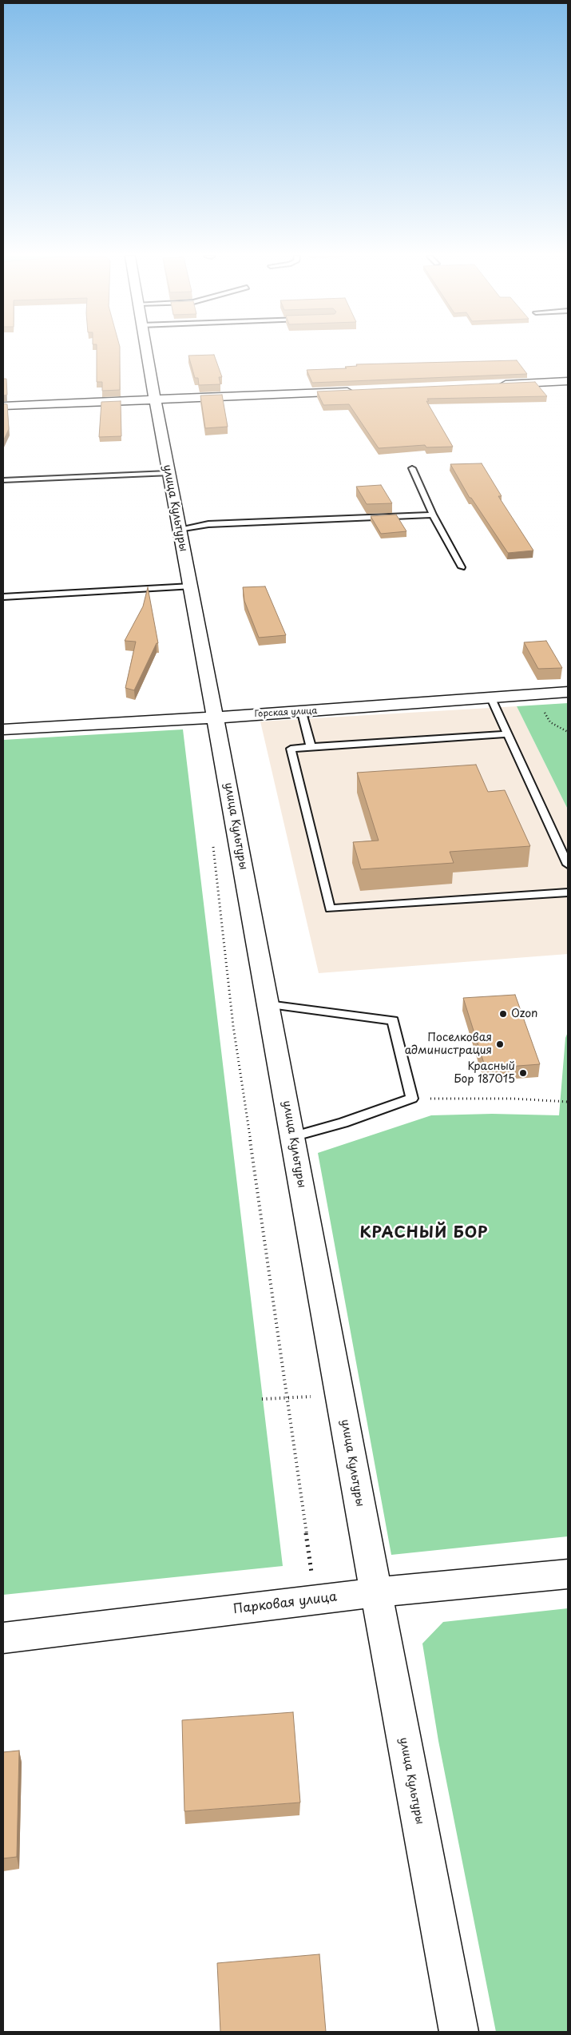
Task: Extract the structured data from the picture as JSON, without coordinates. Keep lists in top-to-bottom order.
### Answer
{
  "streets": {
    "street": ["улица Культуры", "Горская улица", "Парковая улица"]
  },
  "crossings": [
    ["улица Культуры", "Горская улица"],
    ["улица Культуры", "Парковая улица"]
  ],
  "districts": ["КРАСНЫЙ БОР"],
  "places": ["Ozon", "Поселковая администрация", "Красный Бор 187015"]
}
